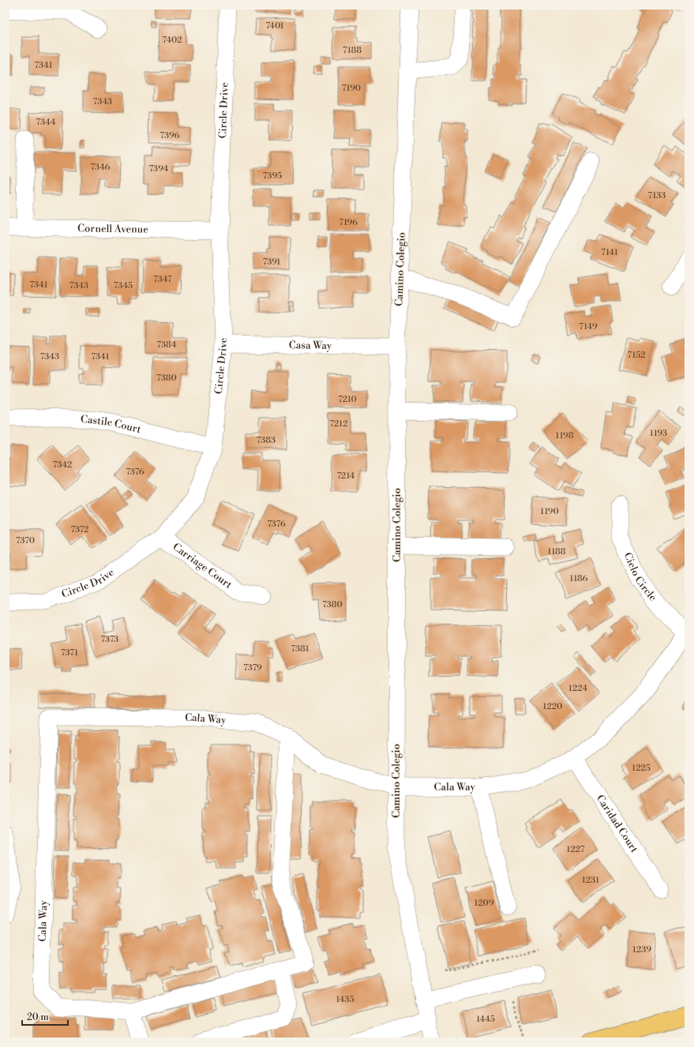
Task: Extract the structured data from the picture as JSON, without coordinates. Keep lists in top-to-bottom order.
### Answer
{
  "streets": {
    "street": [
      "Circle Drive",
      "Cornell Avenue",
      "Camino Colegio",
      "Casa Way",
      "Castile Court",
      "Carriage Court",
      "Cielo Circle",
      "Cala Way",
      "Caridad Court"
    ]
  },
  "crossings": [
    ["Circle Drive", "Cornell Avenue"],
    ["Circle Drive", "Casa Way"],
    ["Circle Drive", "Castile Court"],
    ["Circle Drive", "Carriage Court"],
    ["Camino Colegio", "Casa Way"],
    ["Camino Colegio", "Cala Way"],
    ["Cielo Circle", "Cala Way"],
    ["Cala Way", "Caridad Court"]
  ],
  "house_numbers": [
    "7401",
    "7402",
    "7188",
    "7341",
    "7190",
    "7343",
    "7344",
    "7396",
    "7346",
    "7394",
    "7395",
    "7133",
    "7196",
    "7141",
    "7391",
    "7347",
    "7341",
    "7343",
    "7345",
    "7149",
    "7384",
    "7152",
    "7343",
    "7341",
    "7380",
    "7210",
    "7212",
    "1193",
    "1198",
    "7383",
    "7342",
    "7376",
    "7214",
    "1190",
    "7376",
    "7372",
    "7370",
    "1188",
    "1186",
    "7380",
    "7373",
    "7381",
    "7371",
    "7379",
    "1224",
    "1220",
    "1225",
    "1227",
    "1231",
    "1209",
    "1239",
    "1435",
    "1445"
  ],
  "scale_bar": "20 m"
}
